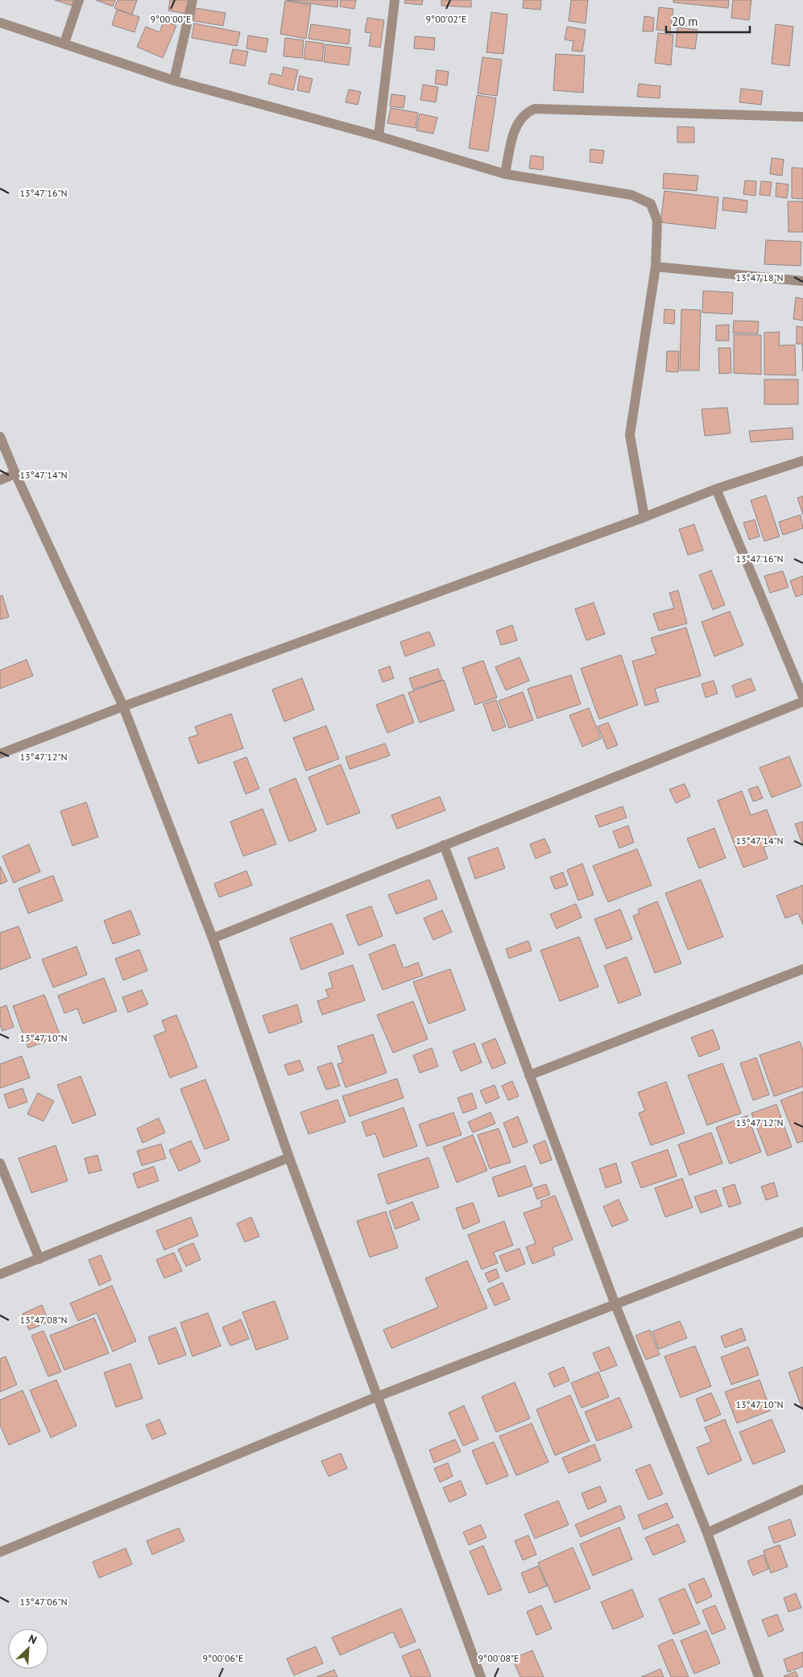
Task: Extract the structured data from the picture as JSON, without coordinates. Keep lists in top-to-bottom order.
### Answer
{
  "scale_bar": "20 m",
  "north": "top right",
  "coordinates": [
    "9°00'00\"E",
    "9°00'02\"E",
    "13°47'16\"N",
    "13°47'18\"N",
    "13°47'14\"N",
    "13°47'12\"N",
    "13°47'10\"N",
    "13°47'08\"N",
    "13°47'06\"N",
    "9°00'06\"E",
    "9°00'08\"E"
  ]
}
